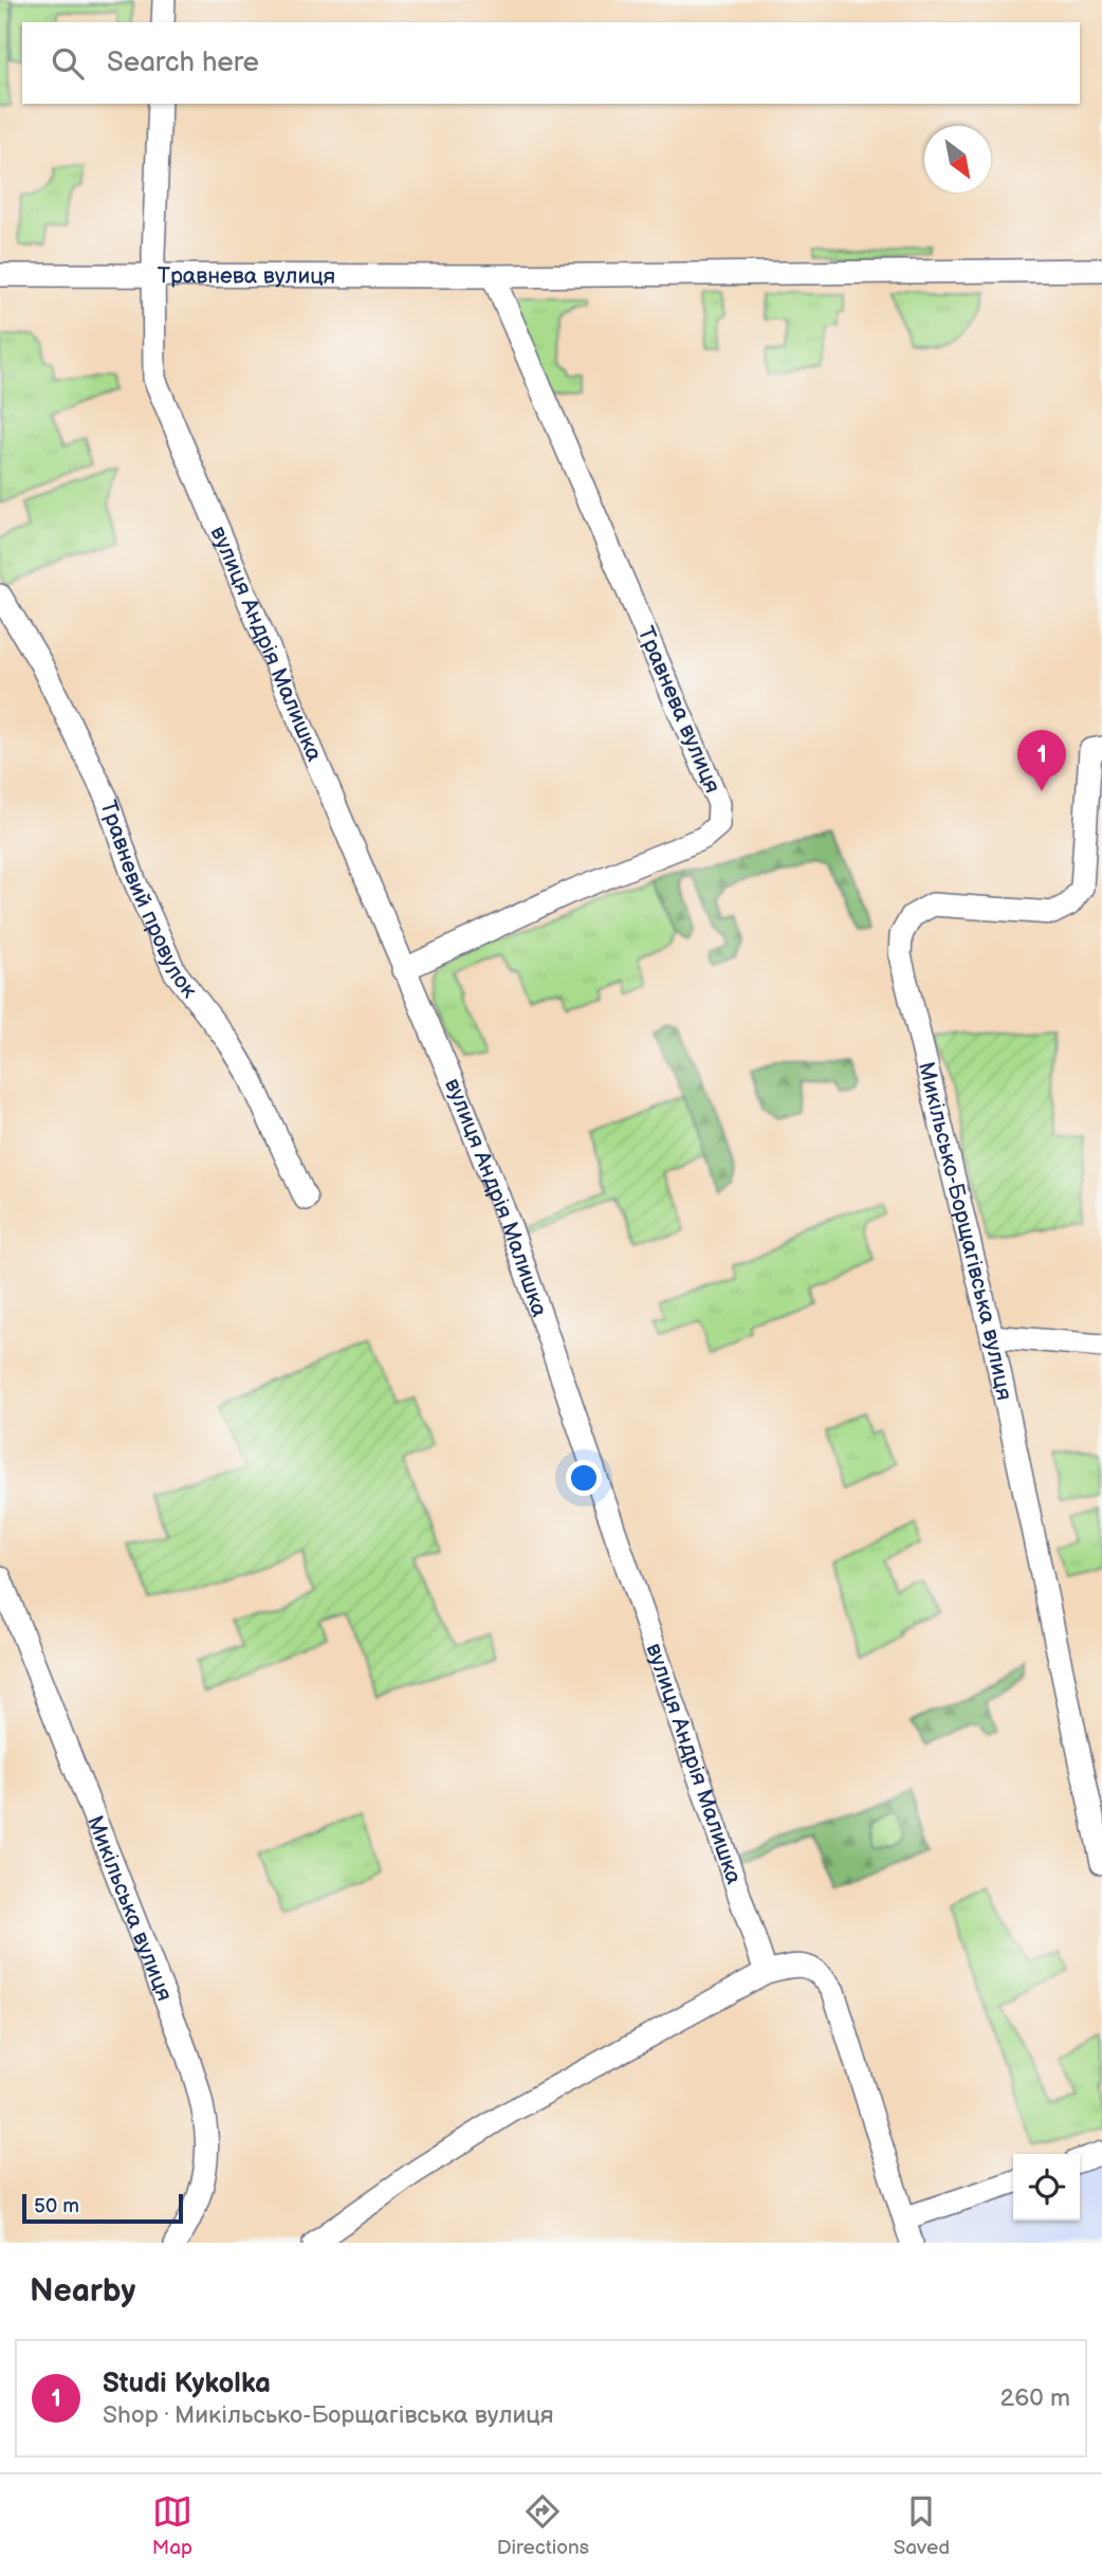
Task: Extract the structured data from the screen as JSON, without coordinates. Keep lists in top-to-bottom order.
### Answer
{
  "streets": {
    "street": [
      "Травнева вулиця",
      "вулиця Андрія Малишка",
      "Травневий провулок",
      "Микільсько-Борщагівська вулиця",
      "Микільська вулиця"
    ]
  },
  "crossings": [
    ["Травнева вулиця", "вулиця Андрія Малишка"]
  ],
  "scale_bar": "50 m",
  "north": "bottom right",
  "page": {
    "search": "Search here",
    "pins": "1",
    "scale": "50 m",
    "heading": "Nearby",
    "list": [
      {
        "mark": "1",
        "name": "Studi Kykolka",
        "note": "Shop · Микільсько-Борщагівська вулиця",
        "value": "260 m"
      }
    ],
    "nav": ["Map", "Directions", "Saved"]
  }
}
